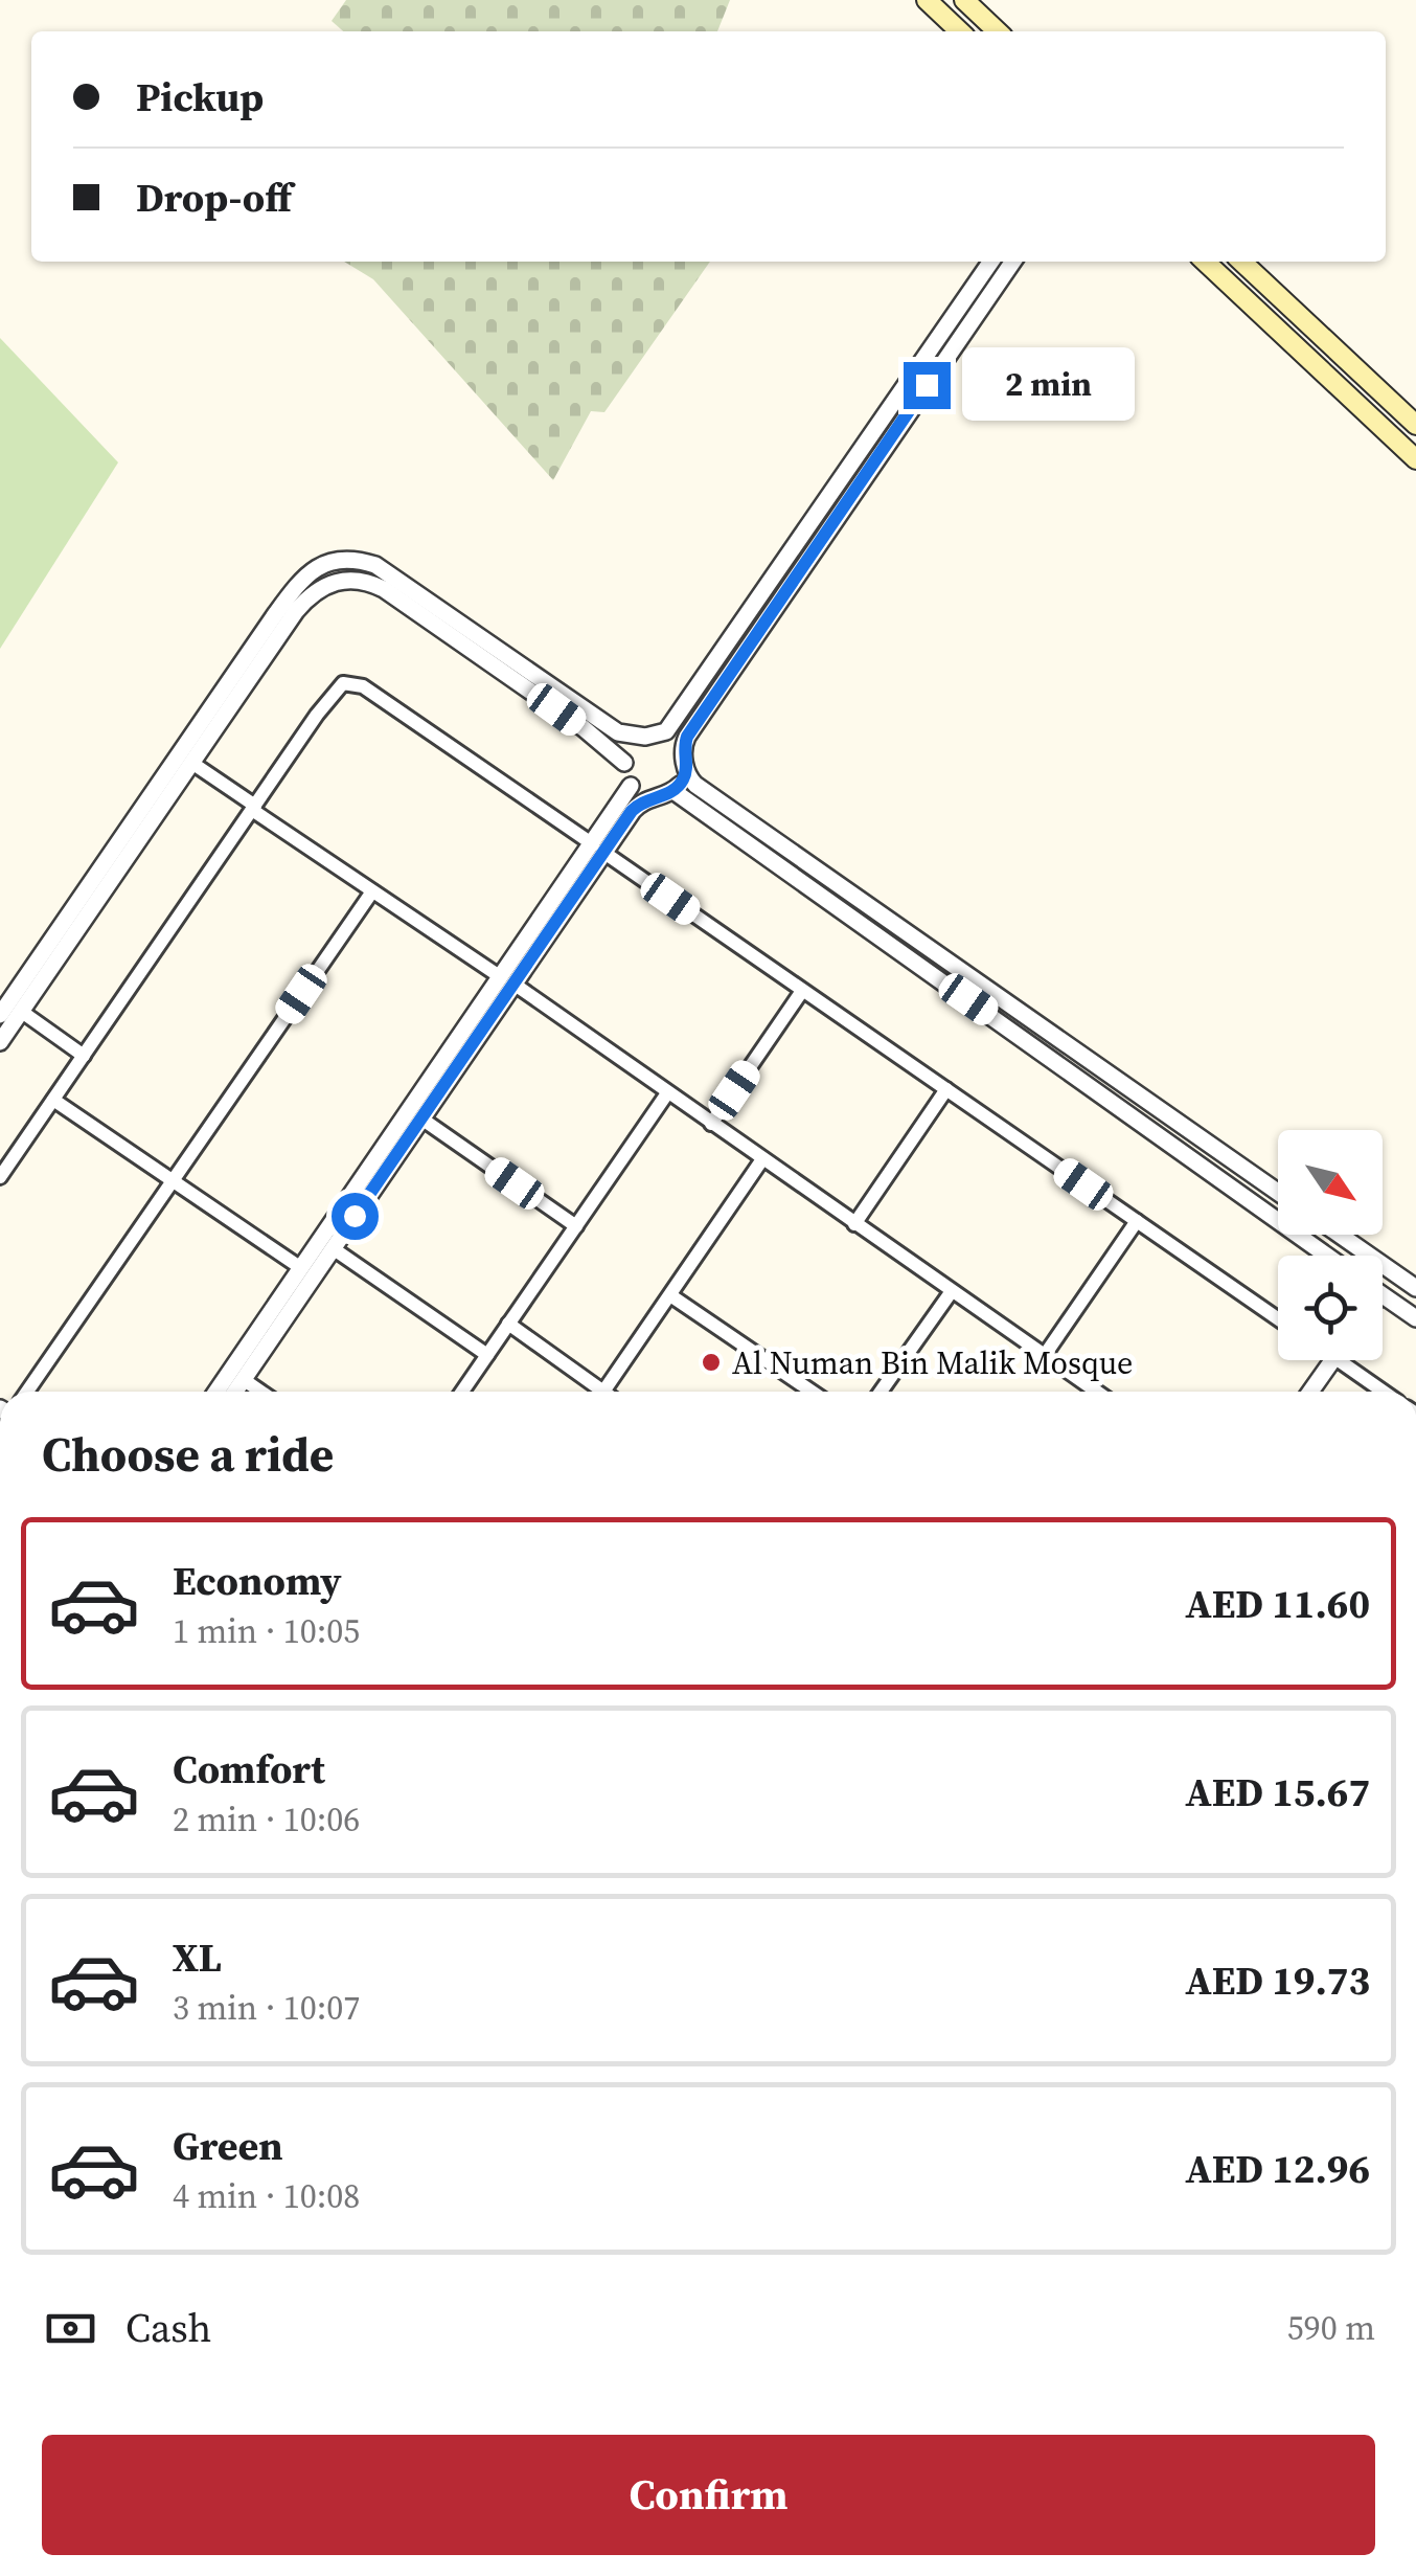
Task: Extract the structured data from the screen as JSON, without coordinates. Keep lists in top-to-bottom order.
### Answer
{
  "places": ["Al Numan Bin Malik Mosque"],
  "north": "bottom right",
  "page": {
    "banner": ["Pickup", "Drop-off"],
    "bubble": "2 min",
    "heading": "Choose a ride",
    "list": [
      {
        "name": "Economy",
        "note": "1 min · 10:05",
        "value": "AED 11.60"
      },
      {
        "name": "Comfort",
        "note": "2 min · 10:06",
        "value": "AED 15.67"
      },
      {
        "name": "XL",
        "note": "3 min · 10:07",
        "value": "AED 19.73"
      },
      {
        "name": "Green",
        "note": "4 min · 10:08",
        "value": "AED 12.96"
      }
    ],
    "pay": ["Cash", "590 m"],
    "buttons": "Confirm"
  }
}
